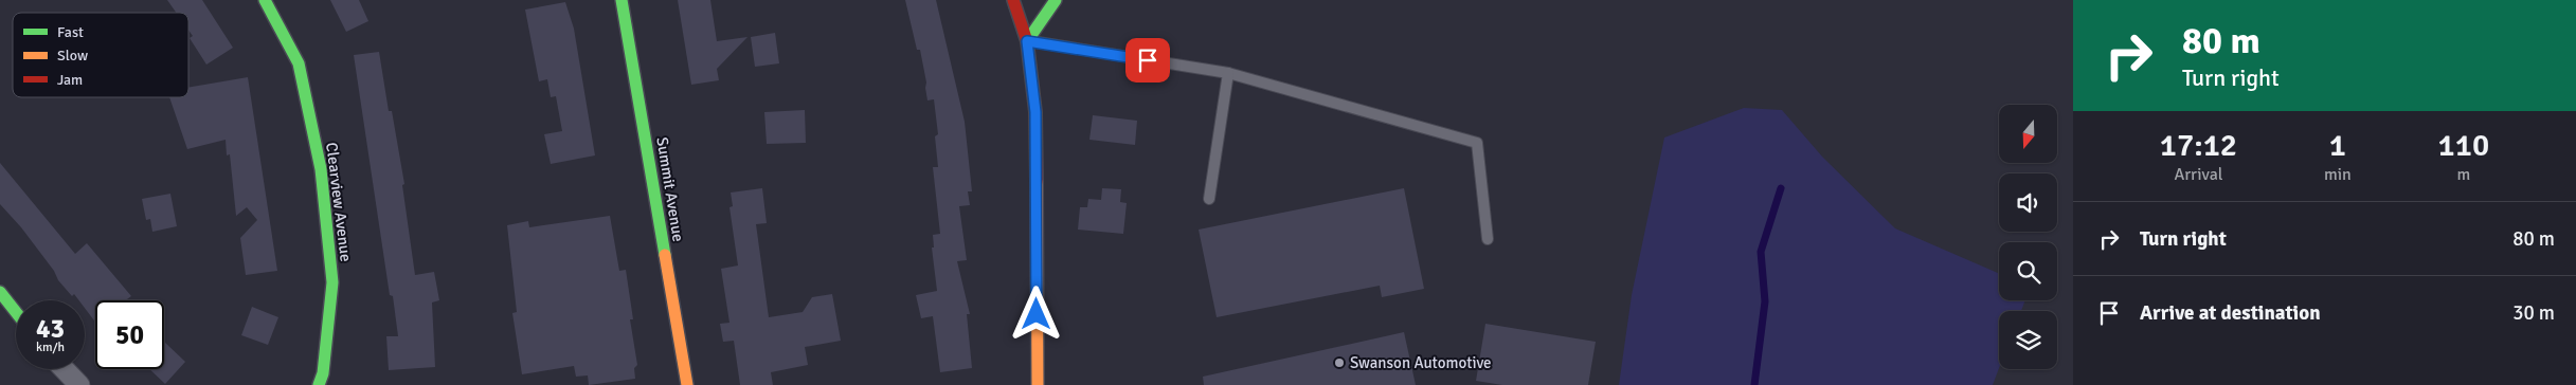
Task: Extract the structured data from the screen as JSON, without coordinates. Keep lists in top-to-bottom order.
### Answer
{
  "streets": {
    "street": ["Summit Avenue", "Clearview Avenue"]
  },
  "places": ["Swanson Automotive"],
  "legend": ["Fast", "Slow", "Jam"],
  "north": "bottom",
  "page": {
    "turn": ["80 m", "Turn right"],
    "eta": [
      "17:12",
      "Arrival",
      "1",
      "min",
      "110",
      "m"
    ],
    "list": [
      {
        "name": "Turn right",
        "value": "80 m"
      },
      {
        "name": "Arrive at destination",
        "value": "30 m"
      }
    ],
    "speed": "43 km/h",
    "limit": "50"
  }
}
